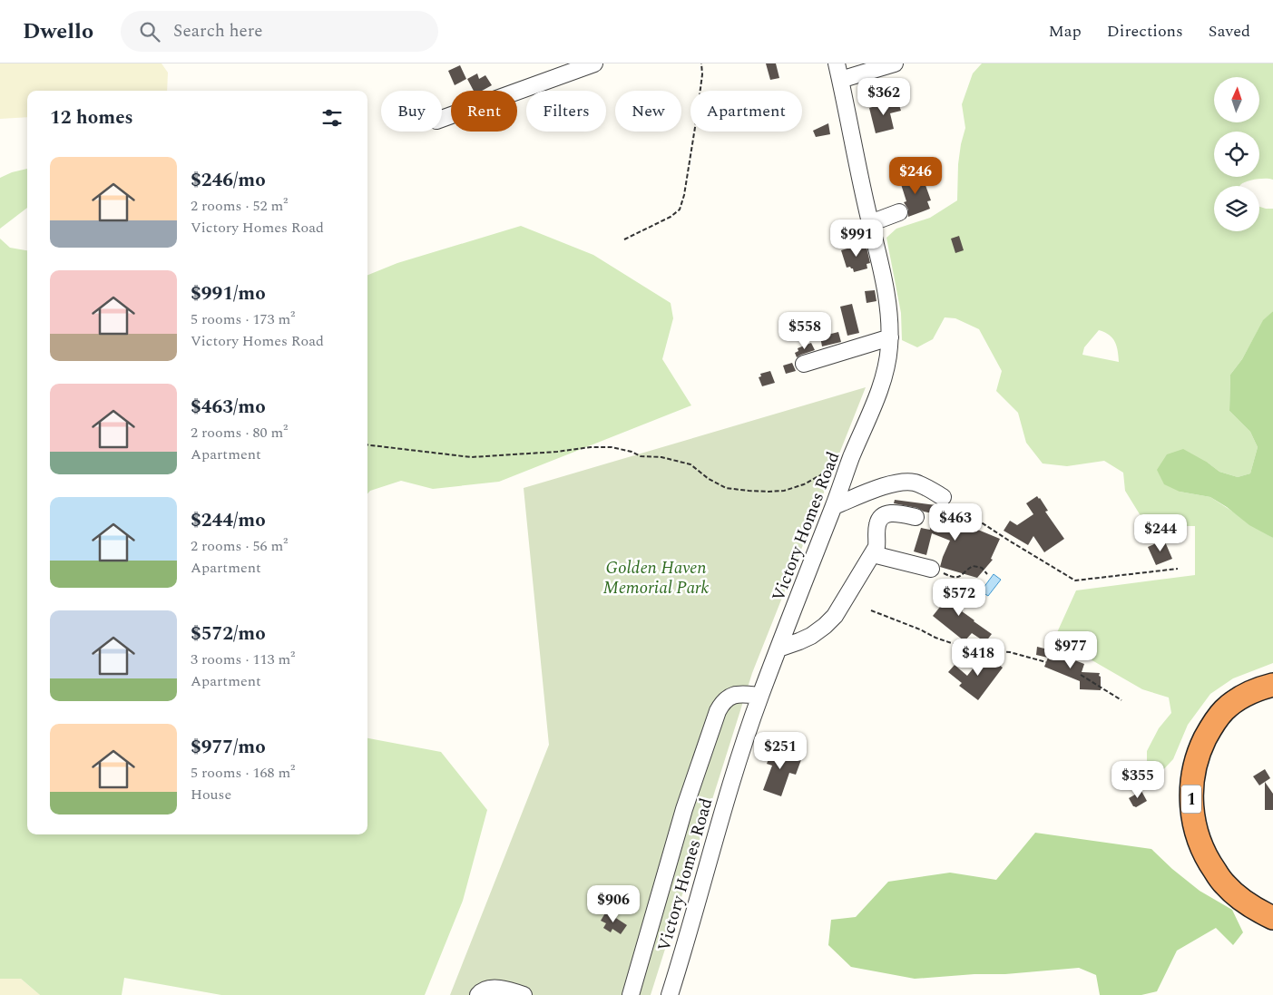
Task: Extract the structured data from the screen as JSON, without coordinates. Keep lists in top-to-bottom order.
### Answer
{
  "streets": {
    "highway": ["1"],
    "street": ["Victory Homes Road"]
  },
  "parks": ["Golden Haven Memorial Park"],
  "north": "top",
  "page": {
    "header": "Dwello",
    "search": "Search here",
    "nav": ["Map", "Directions", "Saved"],
    "price": [
      "$362",
      "$246",
      "$991",
      "$558",
      "$463",
      "$244",
      "$572",
      "$977",
      "$418",
      "$251",
      "$355",
      "$906"
    ],
    "chip": [
      "Buy",
      "Rent",
      "Filters",
      "New",
      "Apartment"
    ],
    "heading": "12 homes",
    "list": [
      {
        "name": "$246/mo",
        "note": "2 rooms · 52 m² · Victory Homes Road"
      },
      {
        "name": "$991/mo",
        "note": "5 rooms · 173 m² · Victory Homes Road"
      },
      {
        "name": "$463/mo",
        "note": "2 rooms · 80 m² · Apartment"
      },
      {
        "name": "$244/mo",
        "note": "2 rooms · 56 m² · Apartment"
      },
      {
        "name": "$572/mo",
        "note": "3 rooms · 113 m² · Apartment"
      },
      {
        "name": "$977/mo",
        "note": "5 rooms · 168 m² · House"
      }
    ]
  }
}
